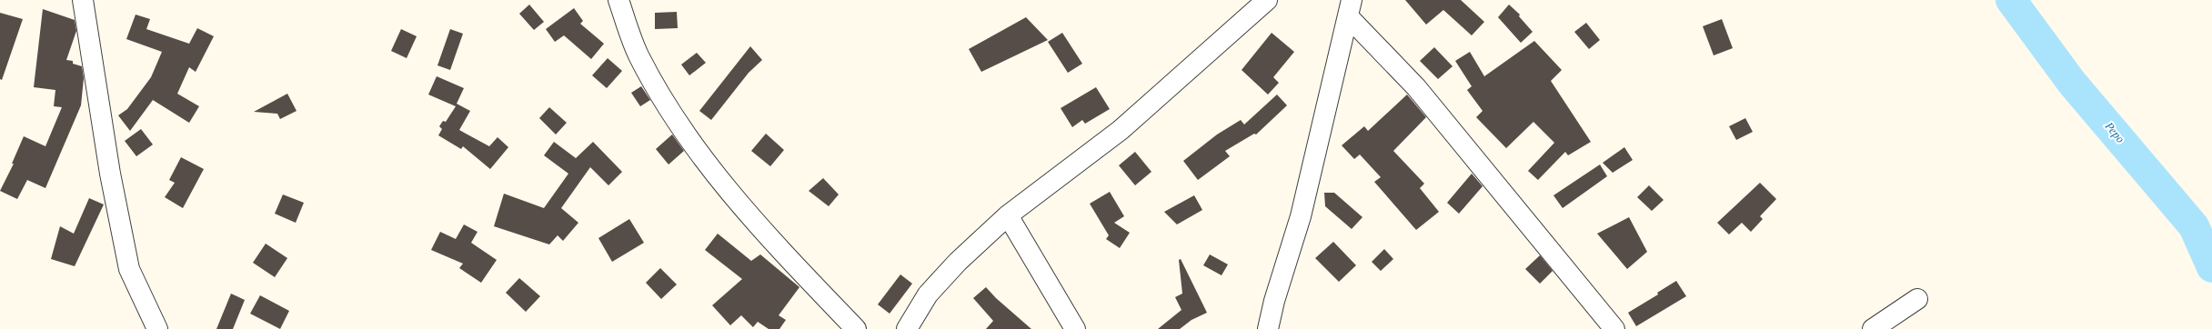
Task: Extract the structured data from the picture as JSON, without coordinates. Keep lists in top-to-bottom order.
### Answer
{
  "water": ["Pepo"]
}
